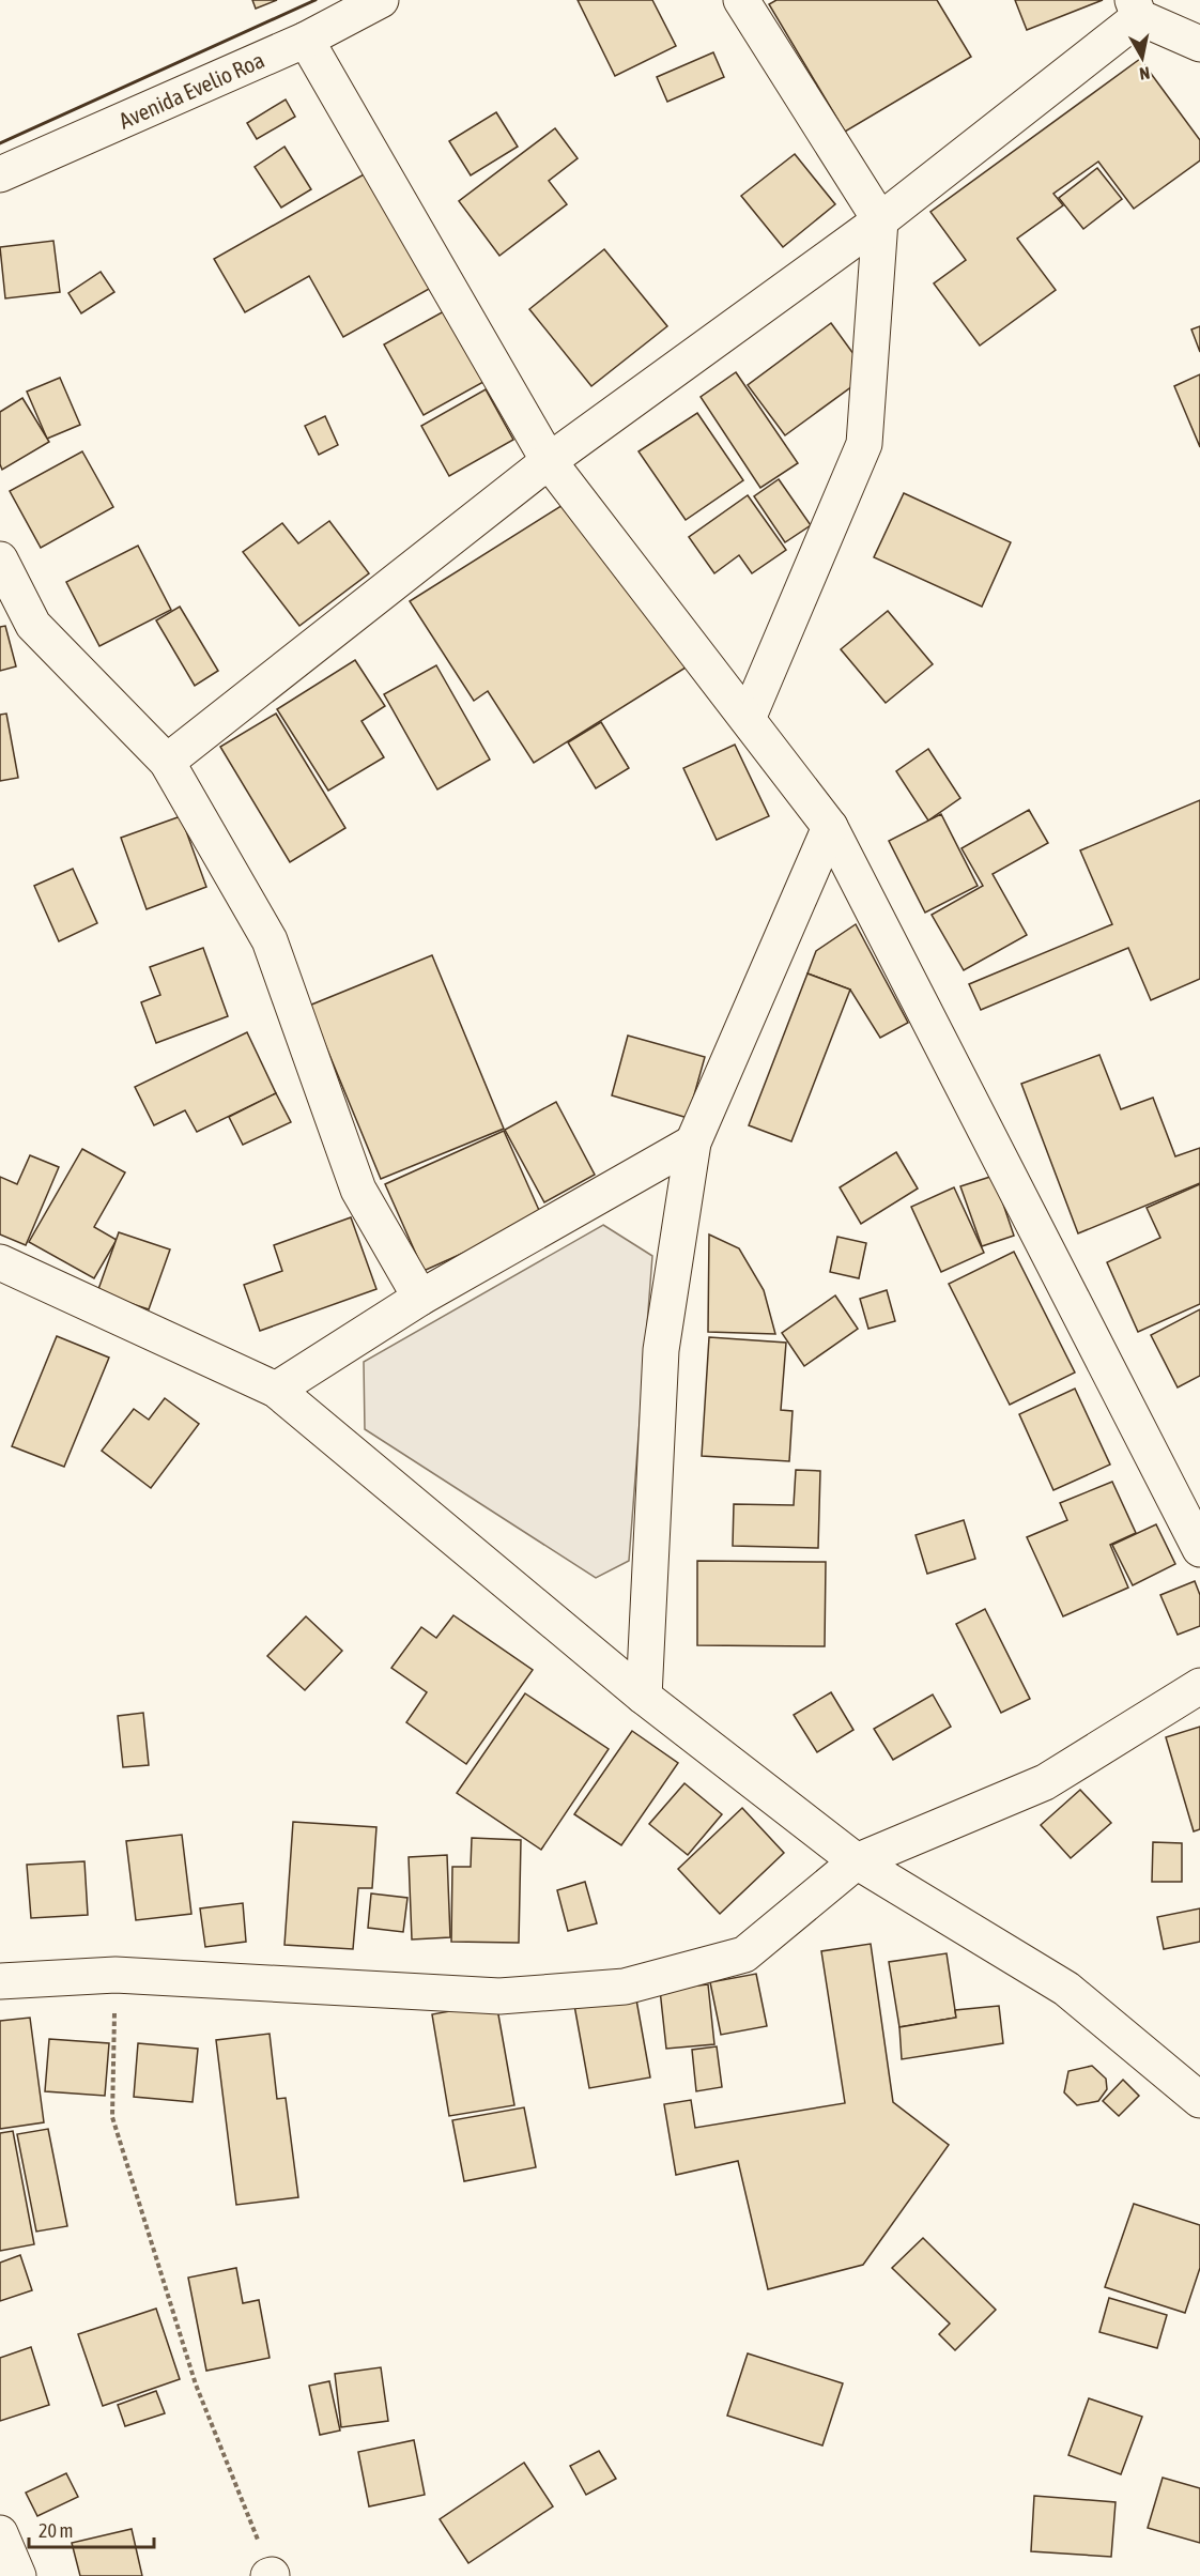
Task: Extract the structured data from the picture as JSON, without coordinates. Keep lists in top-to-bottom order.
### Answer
{
  "streets": {
    "street": ["Avenida Evelio Roa"]
  },
  "scale_bar": "20 m",
  "north": "bottom"
}
